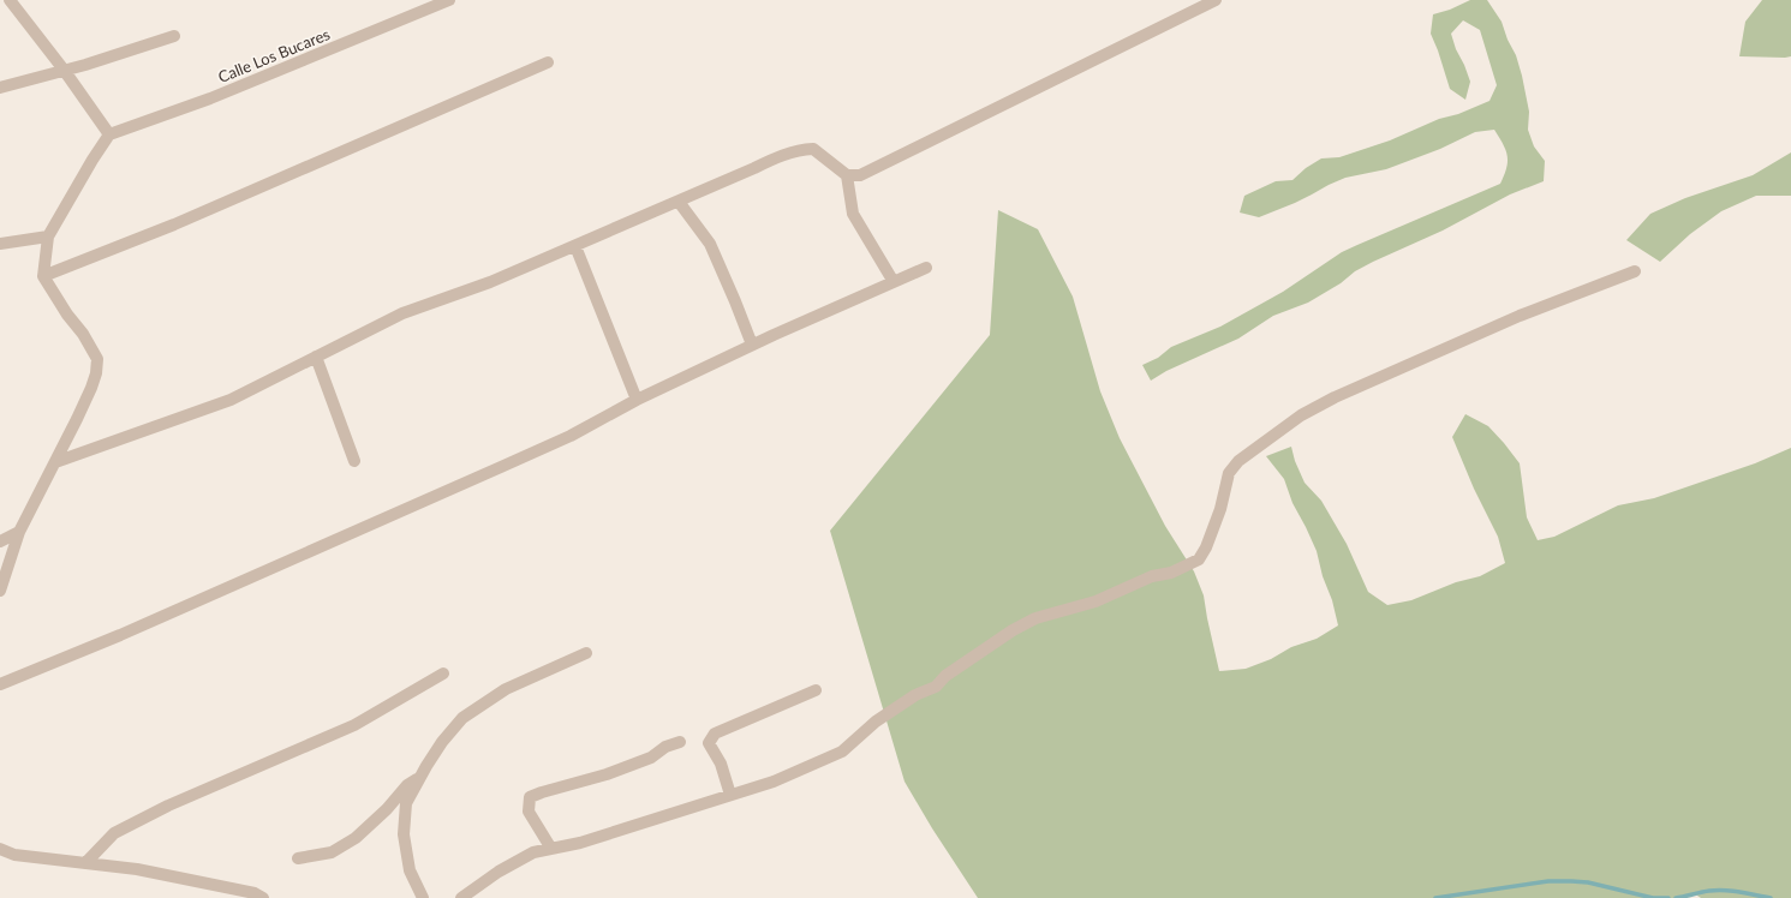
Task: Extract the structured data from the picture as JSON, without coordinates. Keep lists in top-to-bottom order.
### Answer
{
  "streets": {
    "street": ["Calle Los Bucares"]
  }
}
